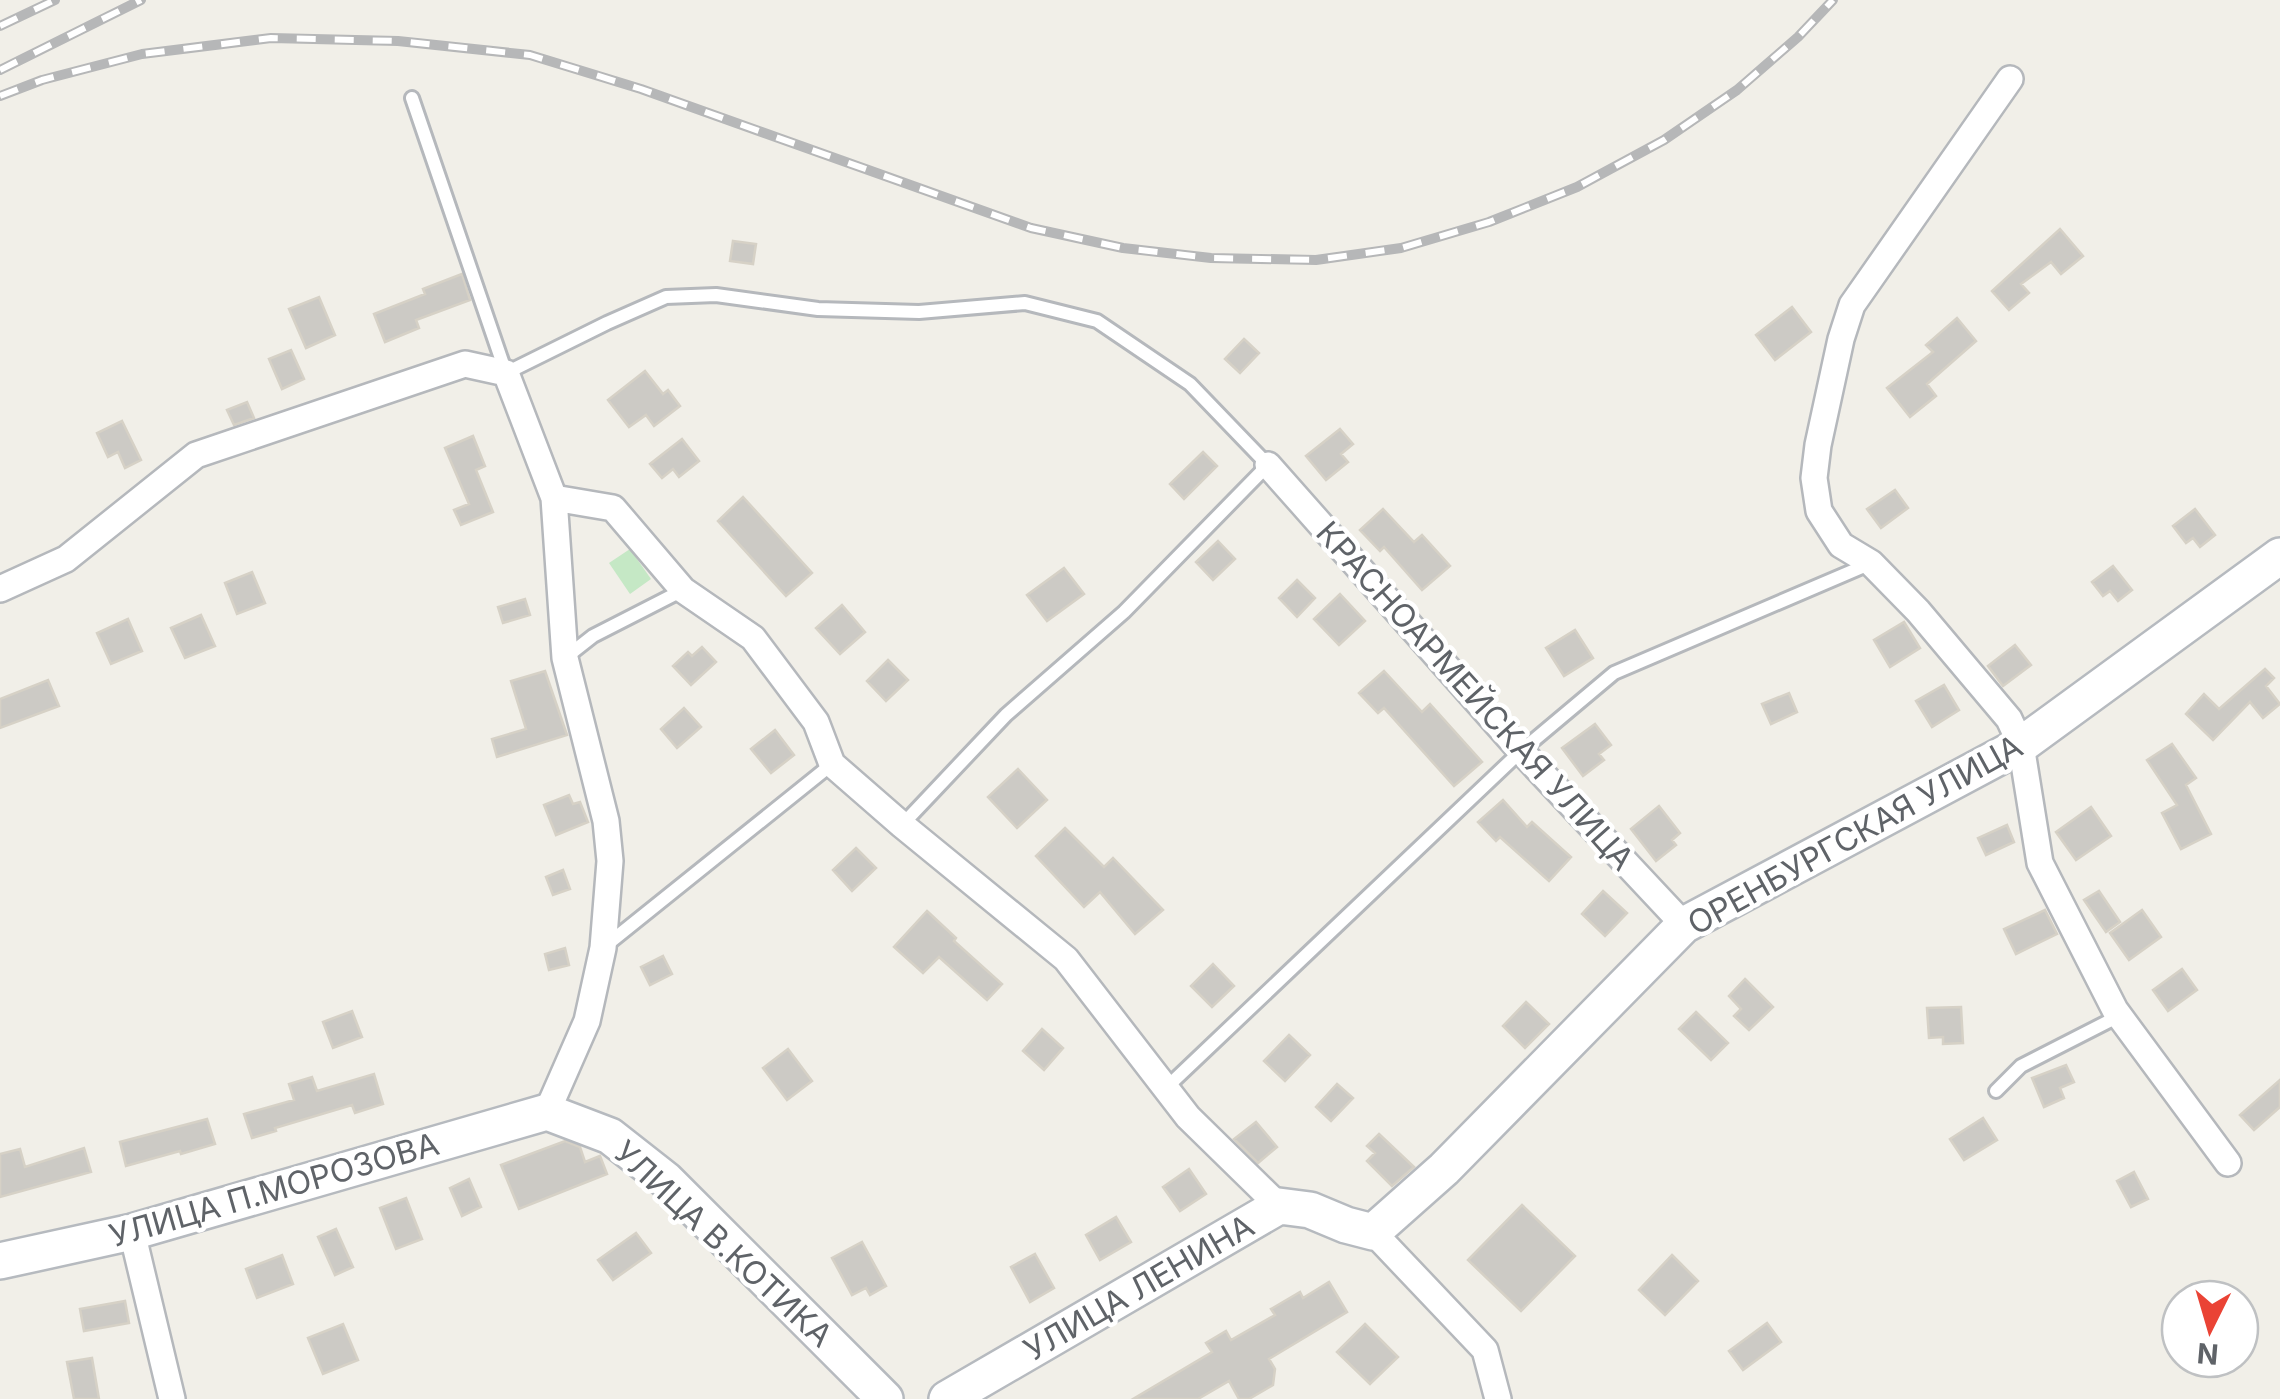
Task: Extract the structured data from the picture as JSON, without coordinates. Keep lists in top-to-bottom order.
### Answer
{
  "streets": {
    "street": [
      "КРАСНОАРМЕЙСКАЯ УЛИЦА",
      "ОРЕНБУРГСКАЯ УЛИЦА",
      "УЛИЦА П.МОРОЗОВА",
      "УЛИЦА В.КОТИКА",
      "УЛИЦА ЛЕНИНА"
    ]
  },
  "crossings": [
    ["КРАСНОАРМЕЙСКАЯ УЛИЦА", "ОРЕНБУРГСКАЯ УЛИЦА"],
    ["УЛИЦА П.МОРОЗОВА", "УЛИЦА В.КОТИКА"]
  ],
  "north": "bottom"
}
